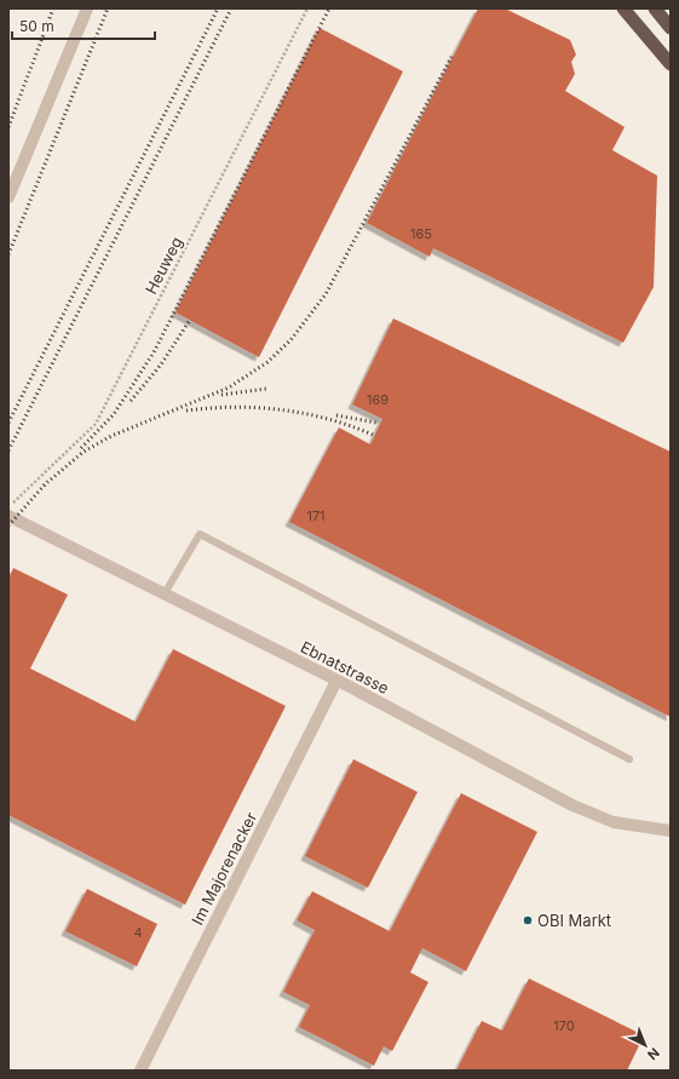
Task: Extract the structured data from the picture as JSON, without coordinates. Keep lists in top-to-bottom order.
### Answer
{
  "streets": {
    "street": ["Ebnatstrasse", "Im Majorenacker"],
    "path": ["Heuweg"]
  },
  "crossings": [
    ["Ebnatstrasse", "Im Majorenacker"]
  ],
  "places": ["OBI Markt"],
  "house_numbers": [
    "165",
    "169",
    "171",
    "4",
    "170"
  ],
  "scale_bar": "50 m",
  "north": "bottom right"
}
